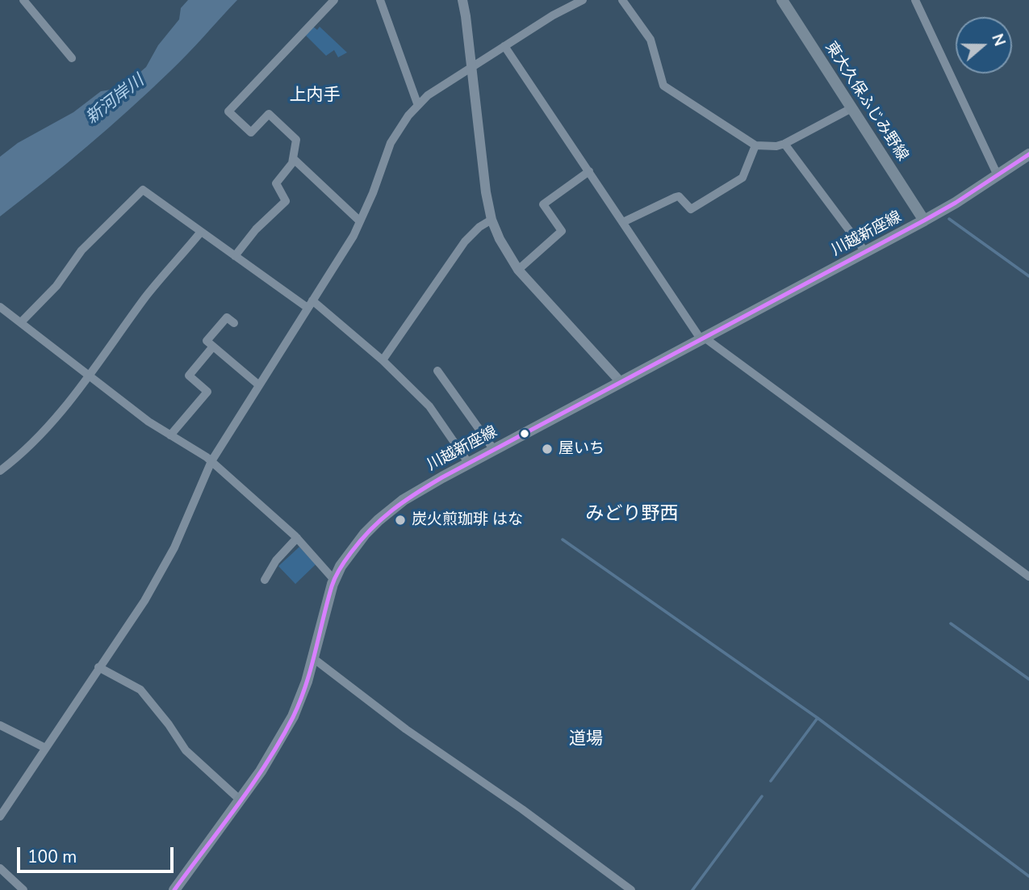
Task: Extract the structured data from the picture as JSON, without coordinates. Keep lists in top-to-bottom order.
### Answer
{
  "streets": {
    "main road": ["東大久保ふじみ野線", "川越新座線"]
  },
  "crossings": [
    ["東大久保ふじみ野線", "川越新座線"]
  ],
  "districts": ["上内手", "みどり野西", "道場"],
  "water": ["新河岸川"],
  "places": ["屋いち", "炭火煎珈琲 はな"],
  "scale_bar": "100 m",
  "north": "right"
}
